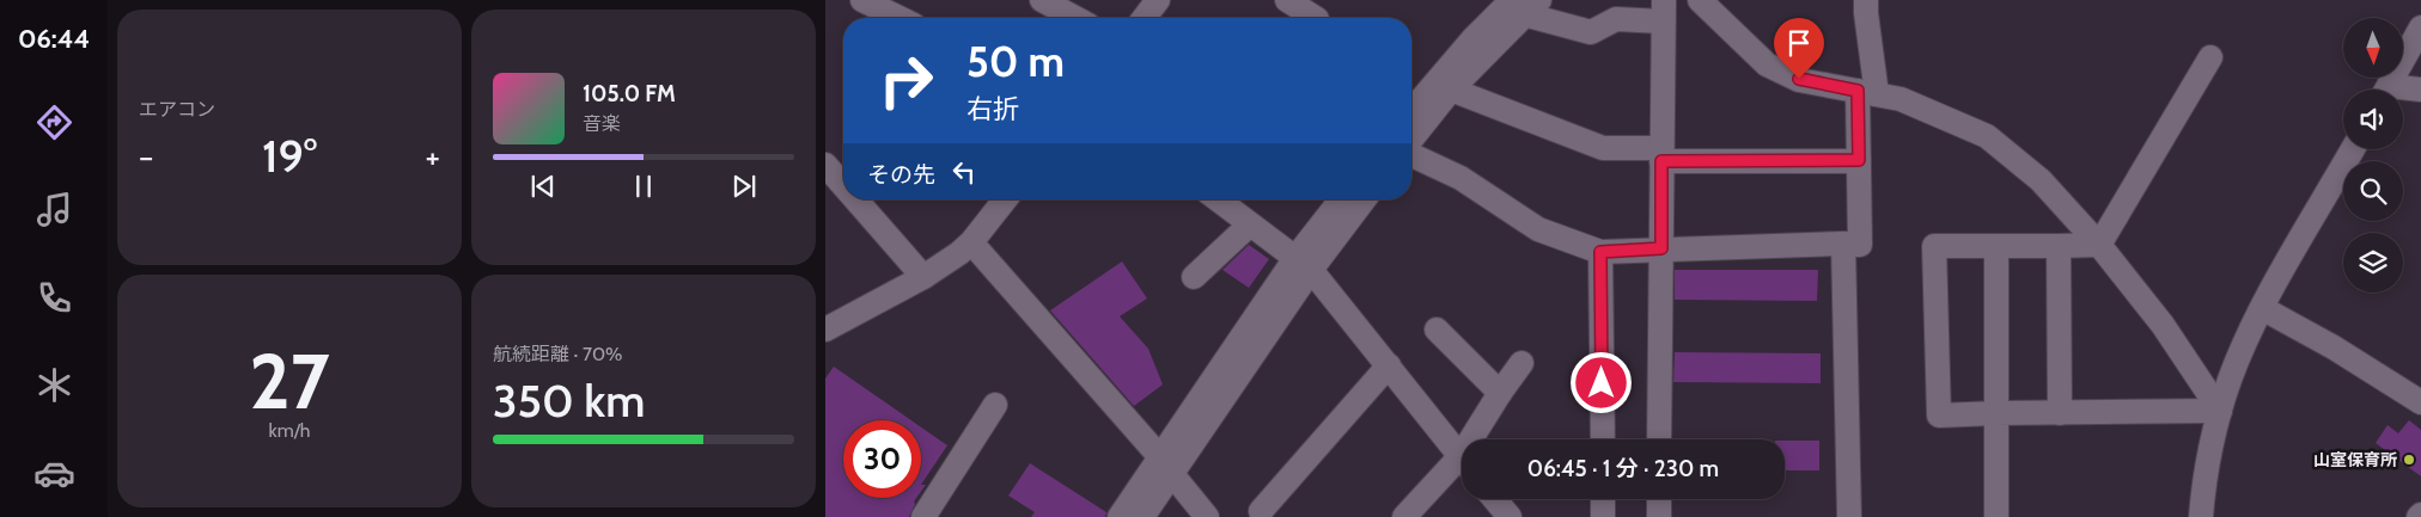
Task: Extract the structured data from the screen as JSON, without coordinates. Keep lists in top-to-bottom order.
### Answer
{
  "places": ["山室保育所"],
  "north": "bottom",
  "page": {
    "tabs": "06:44",
    "tile": [
      "エアコン",
      ["27", "km/h"],
      ["航続距離 · 70%", "350 km"]
    ],
    "turn": ["50 m", "右折"],
    "song": ["105.0 FM", "音楽"],
    "heat": ["−", "19°", "+"],
    "then": "その先",
    "limit": "30",
    "trip": "06:45 · 1 分 · 230 m"
  }
}
